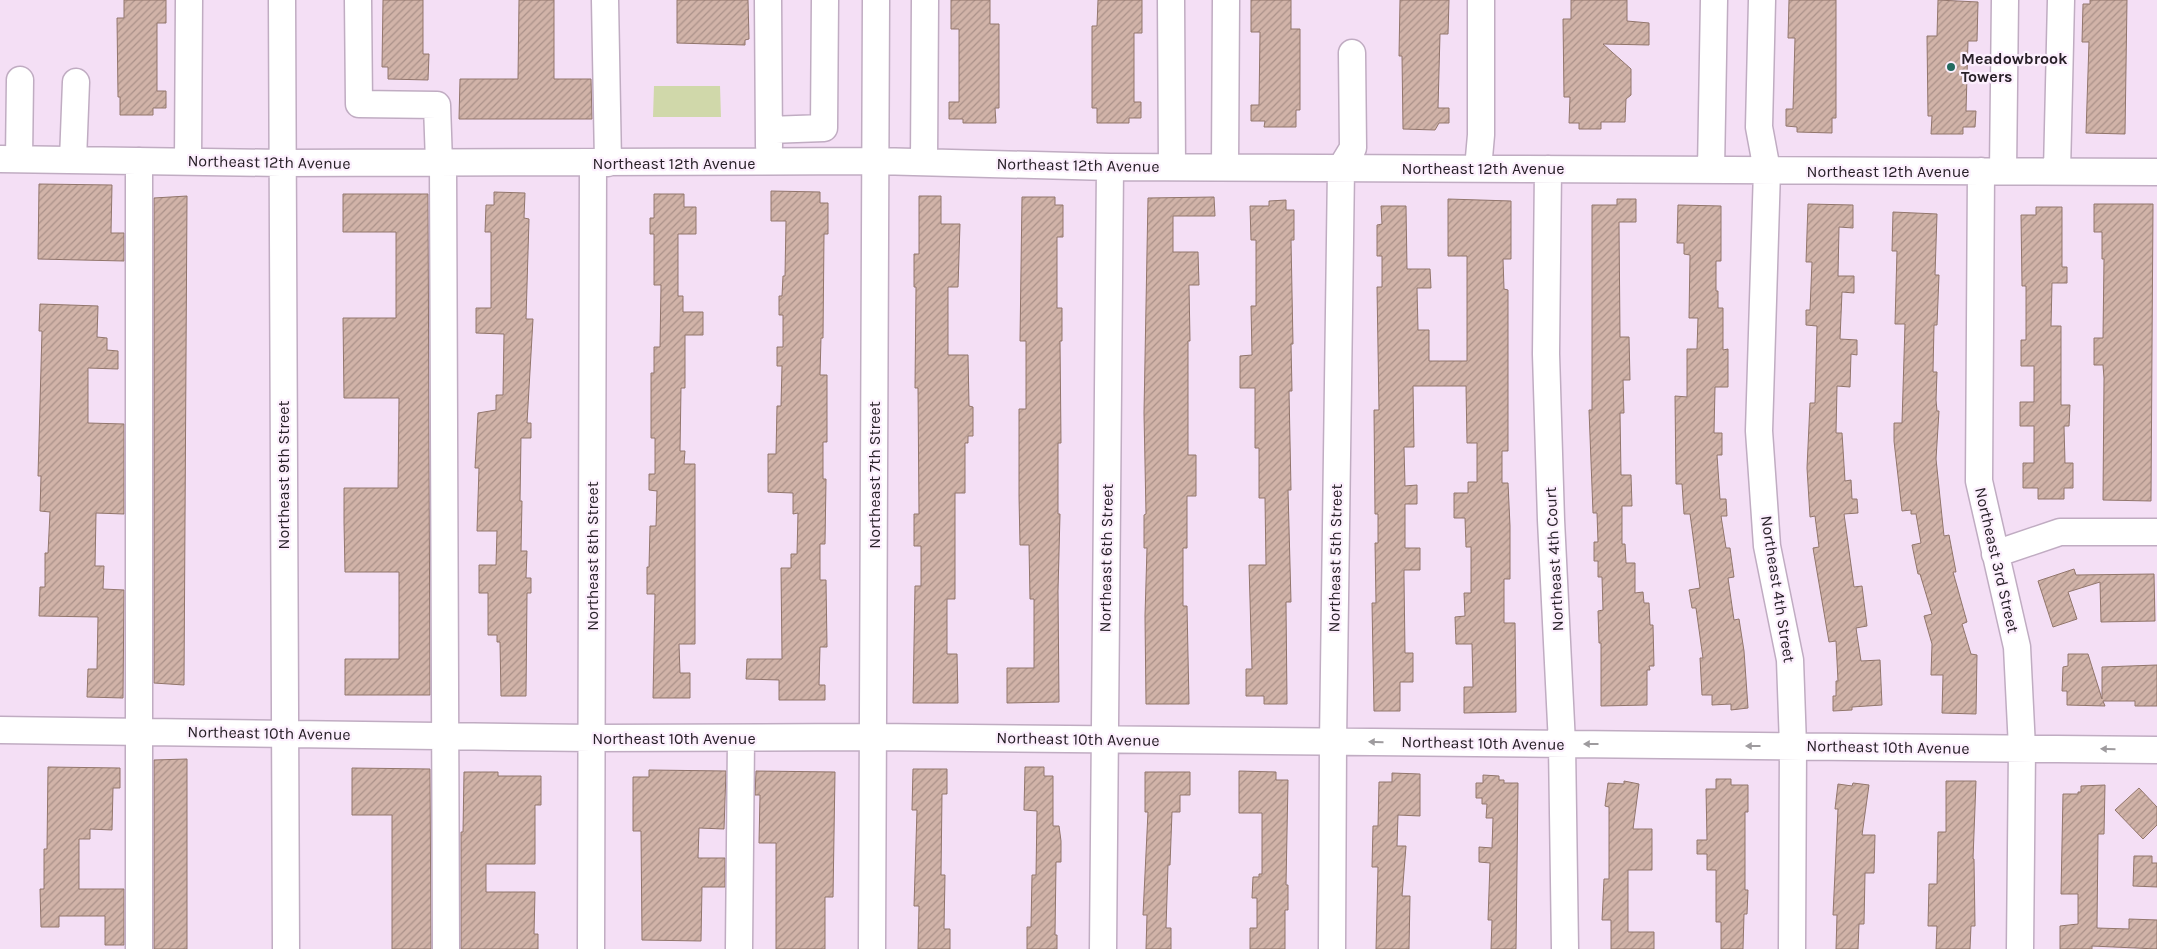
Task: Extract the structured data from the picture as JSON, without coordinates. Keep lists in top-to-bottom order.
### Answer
{
  "streets": {
    "street": [
      "Northeast 12th Avenue",
      "Northeast 9th Street",
      "Northeast 7th Street",
      "Northeast 8th Street",
      "Northeast 6th Street",
      "Northeast 5th Street",
      "Northeast 4th Court",
      "Northeast 3rd Street",
      "Northeast 4th Street",
      "Northeast 10th Avenue"
    ]
  },
  "crossings": [
    ["Northeast 12th Avenue", "Northeast 9th Street"],
    ["Northeast 12th Avenue", "Northeast 7th Street"],
    ["Northeast 12th Avenue", "Northeast 8th Street"],
    ["Northeast 12th Avenue", "Northeast 6th Street"],
    ["Northeast 12th Avenue", "Northeast 5th Street"],
    ["Northeast 12th Avenue", "Northeast 4th Court"],
    ["Northeast 12th Avenue", "Northeast 3rd Street"],
    ["Northeast 12th Avenue", "Northeast 4th Street"],
    ["Northeast 9th Street", "Northeast 10th Avenue"],
    ["Northeast 7th Street", "Northeast 10th Avenue"],
    ["Northeast 8th Street", "Northeast 10th Avenue"],
    ["Northeast 6th Street", "Northeast 10th Avenue"],
    ["Northeast 5th Street", "Northeast 10th Avenue"],
    ["Northeast 4th Court", "Northeast 10th Avenue"],
    ["Northeast 3rd Street", "Northeast 10th Avenue"],
    ["Northeast 4th Street", "Northeast 10th Avenue"]
  ],
  "places": ["Meadowbrook Towers"]
}
